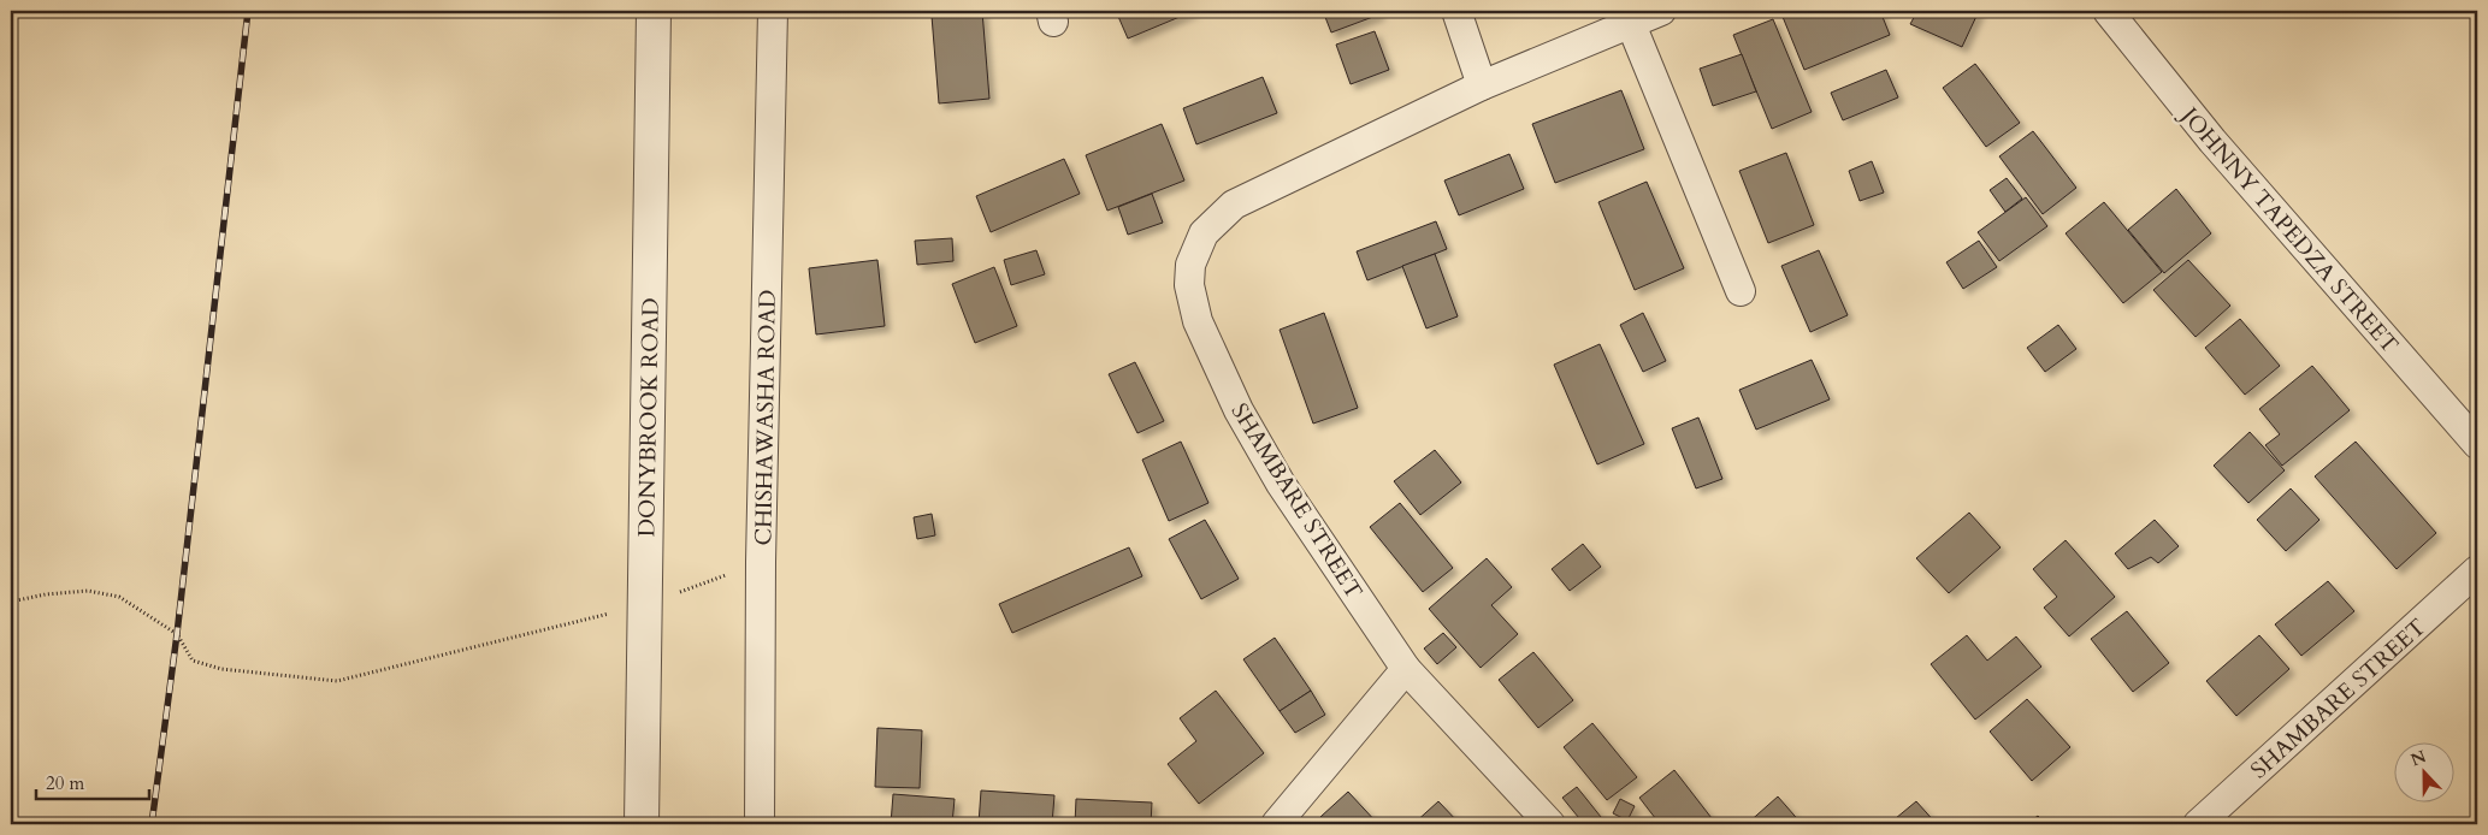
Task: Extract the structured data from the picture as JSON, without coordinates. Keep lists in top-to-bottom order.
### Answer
{
  "streets": {
    "street": [
      "JOHNNY TAPEDZA STREET",
      "DONYBROOK ROAD",
      "CHISHAWASHA ROAD",
      "SHAMBARE STREET"
    ]
  },
  "scale_bar": "20 m",
  "north": "top"
}
